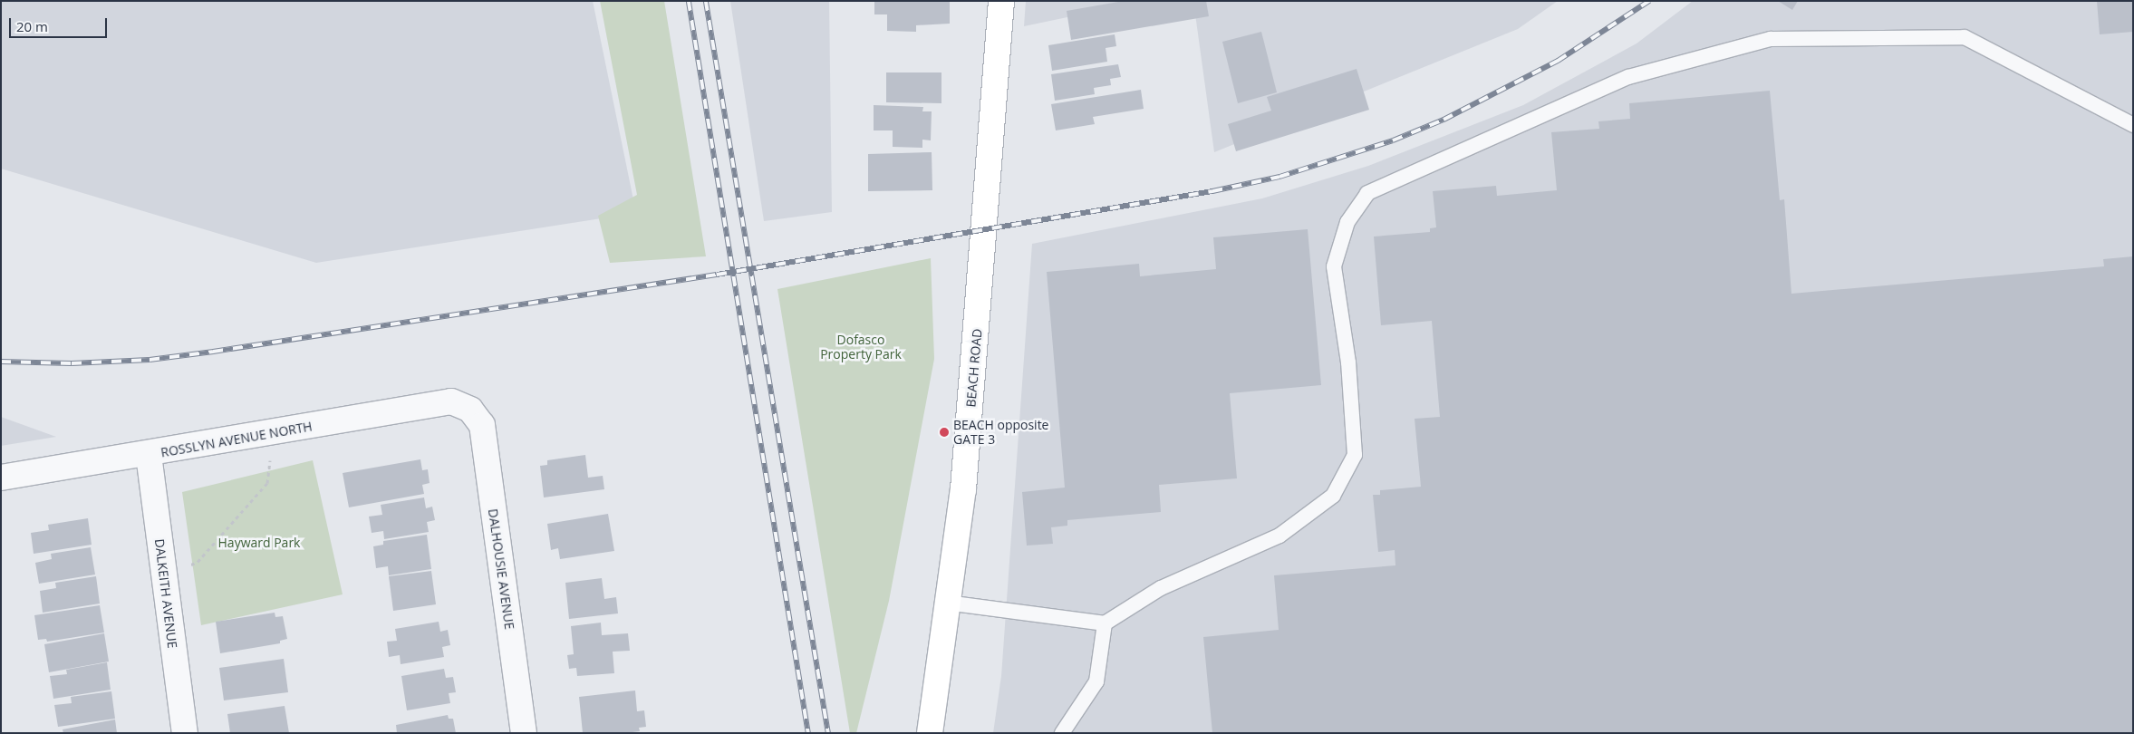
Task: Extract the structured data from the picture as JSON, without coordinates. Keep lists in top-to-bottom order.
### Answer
{
  "streets": {
    "street": [
      "BEACH ROAD",
      "ROSSLYN AVENUE NORTH",
      "DALHOUSIE AVENUE",
      "DALKEITH AVENUE"
    ]
  },
  "crossings": [
    ["ROSSLYN AVENUE NORTH", "DALHOUSIE AVENUE"],
    ["ROSSLYN AVENUE NORTH", "DALKEITH AVENUE"]
  ],
  "parks": ["Dofasco Property Park", "Hayward Park"],
  "places": ["BEACH opposite GATE 3"],
  "scale_bar": "20 m"
}
